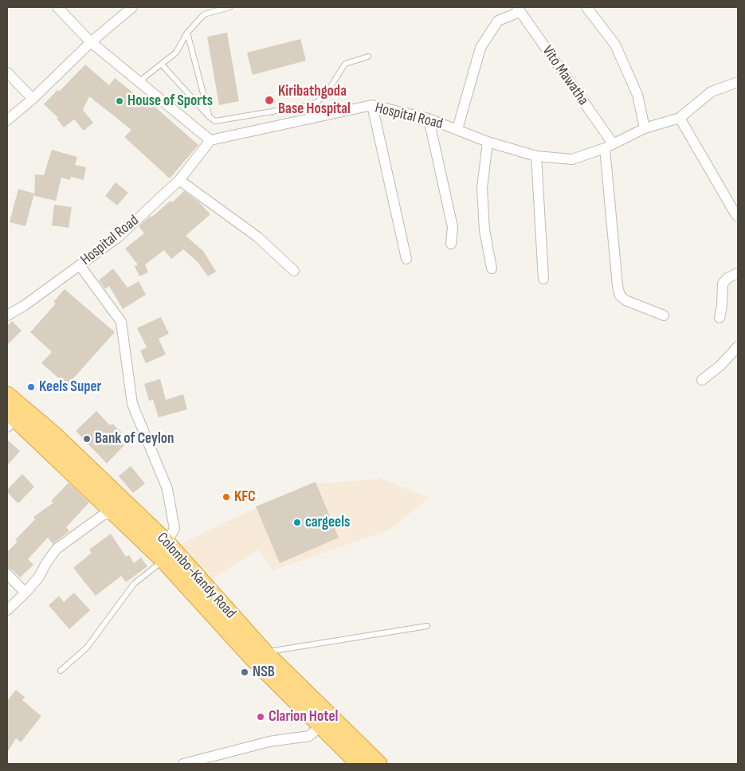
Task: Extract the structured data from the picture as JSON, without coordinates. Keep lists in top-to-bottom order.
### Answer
{
  "streets": {
    "highway": ["Colombo-Kandy Road"],
    "street": ["Vito Mawatha", "Hospital Road"]
  },
  "crossings": [
    ["Vito Mawatha", "Hospital Road"]
  ],
  "places": [
    "Kiribathgoda Base Hospital",
    "House of Sports",
    "Keels Super",
    "Bank of Ceylon",
    "KFC",
    "cargeels",
    "NSB",
    "Clarion Hotel"
  ]
}
